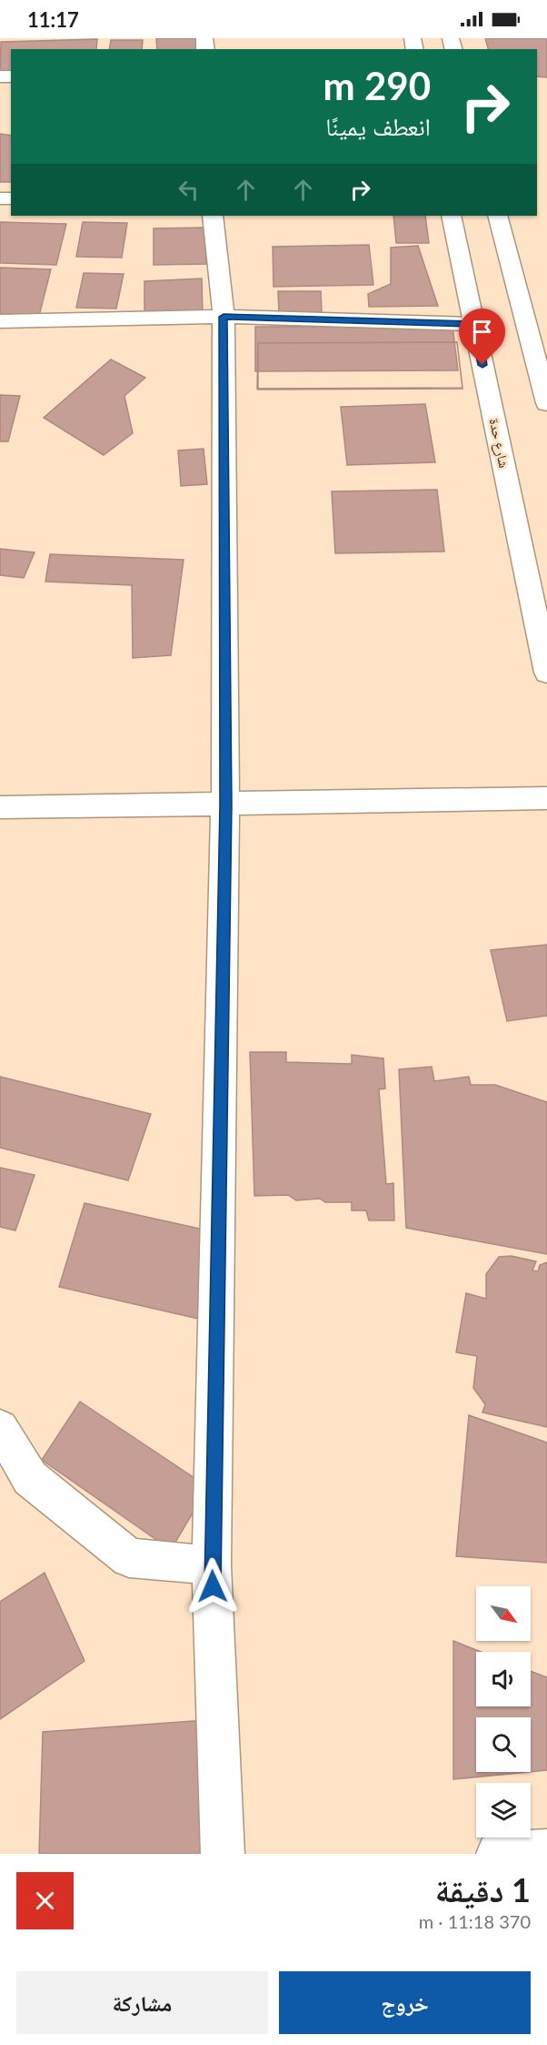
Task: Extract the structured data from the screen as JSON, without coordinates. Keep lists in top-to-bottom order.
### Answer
{
  "streets": {
    "street": ["شارع حدة"]
  },
  "north": "bottom right",
  "page": {
    "status": "11:17",
    "turn": ["290 m", "انعطف يمينًا"],
    "heading": ["1 دقيقة", "370 m · 11:18"],
    "buttons": ["خروج", "مشاركة"]
  }
}
